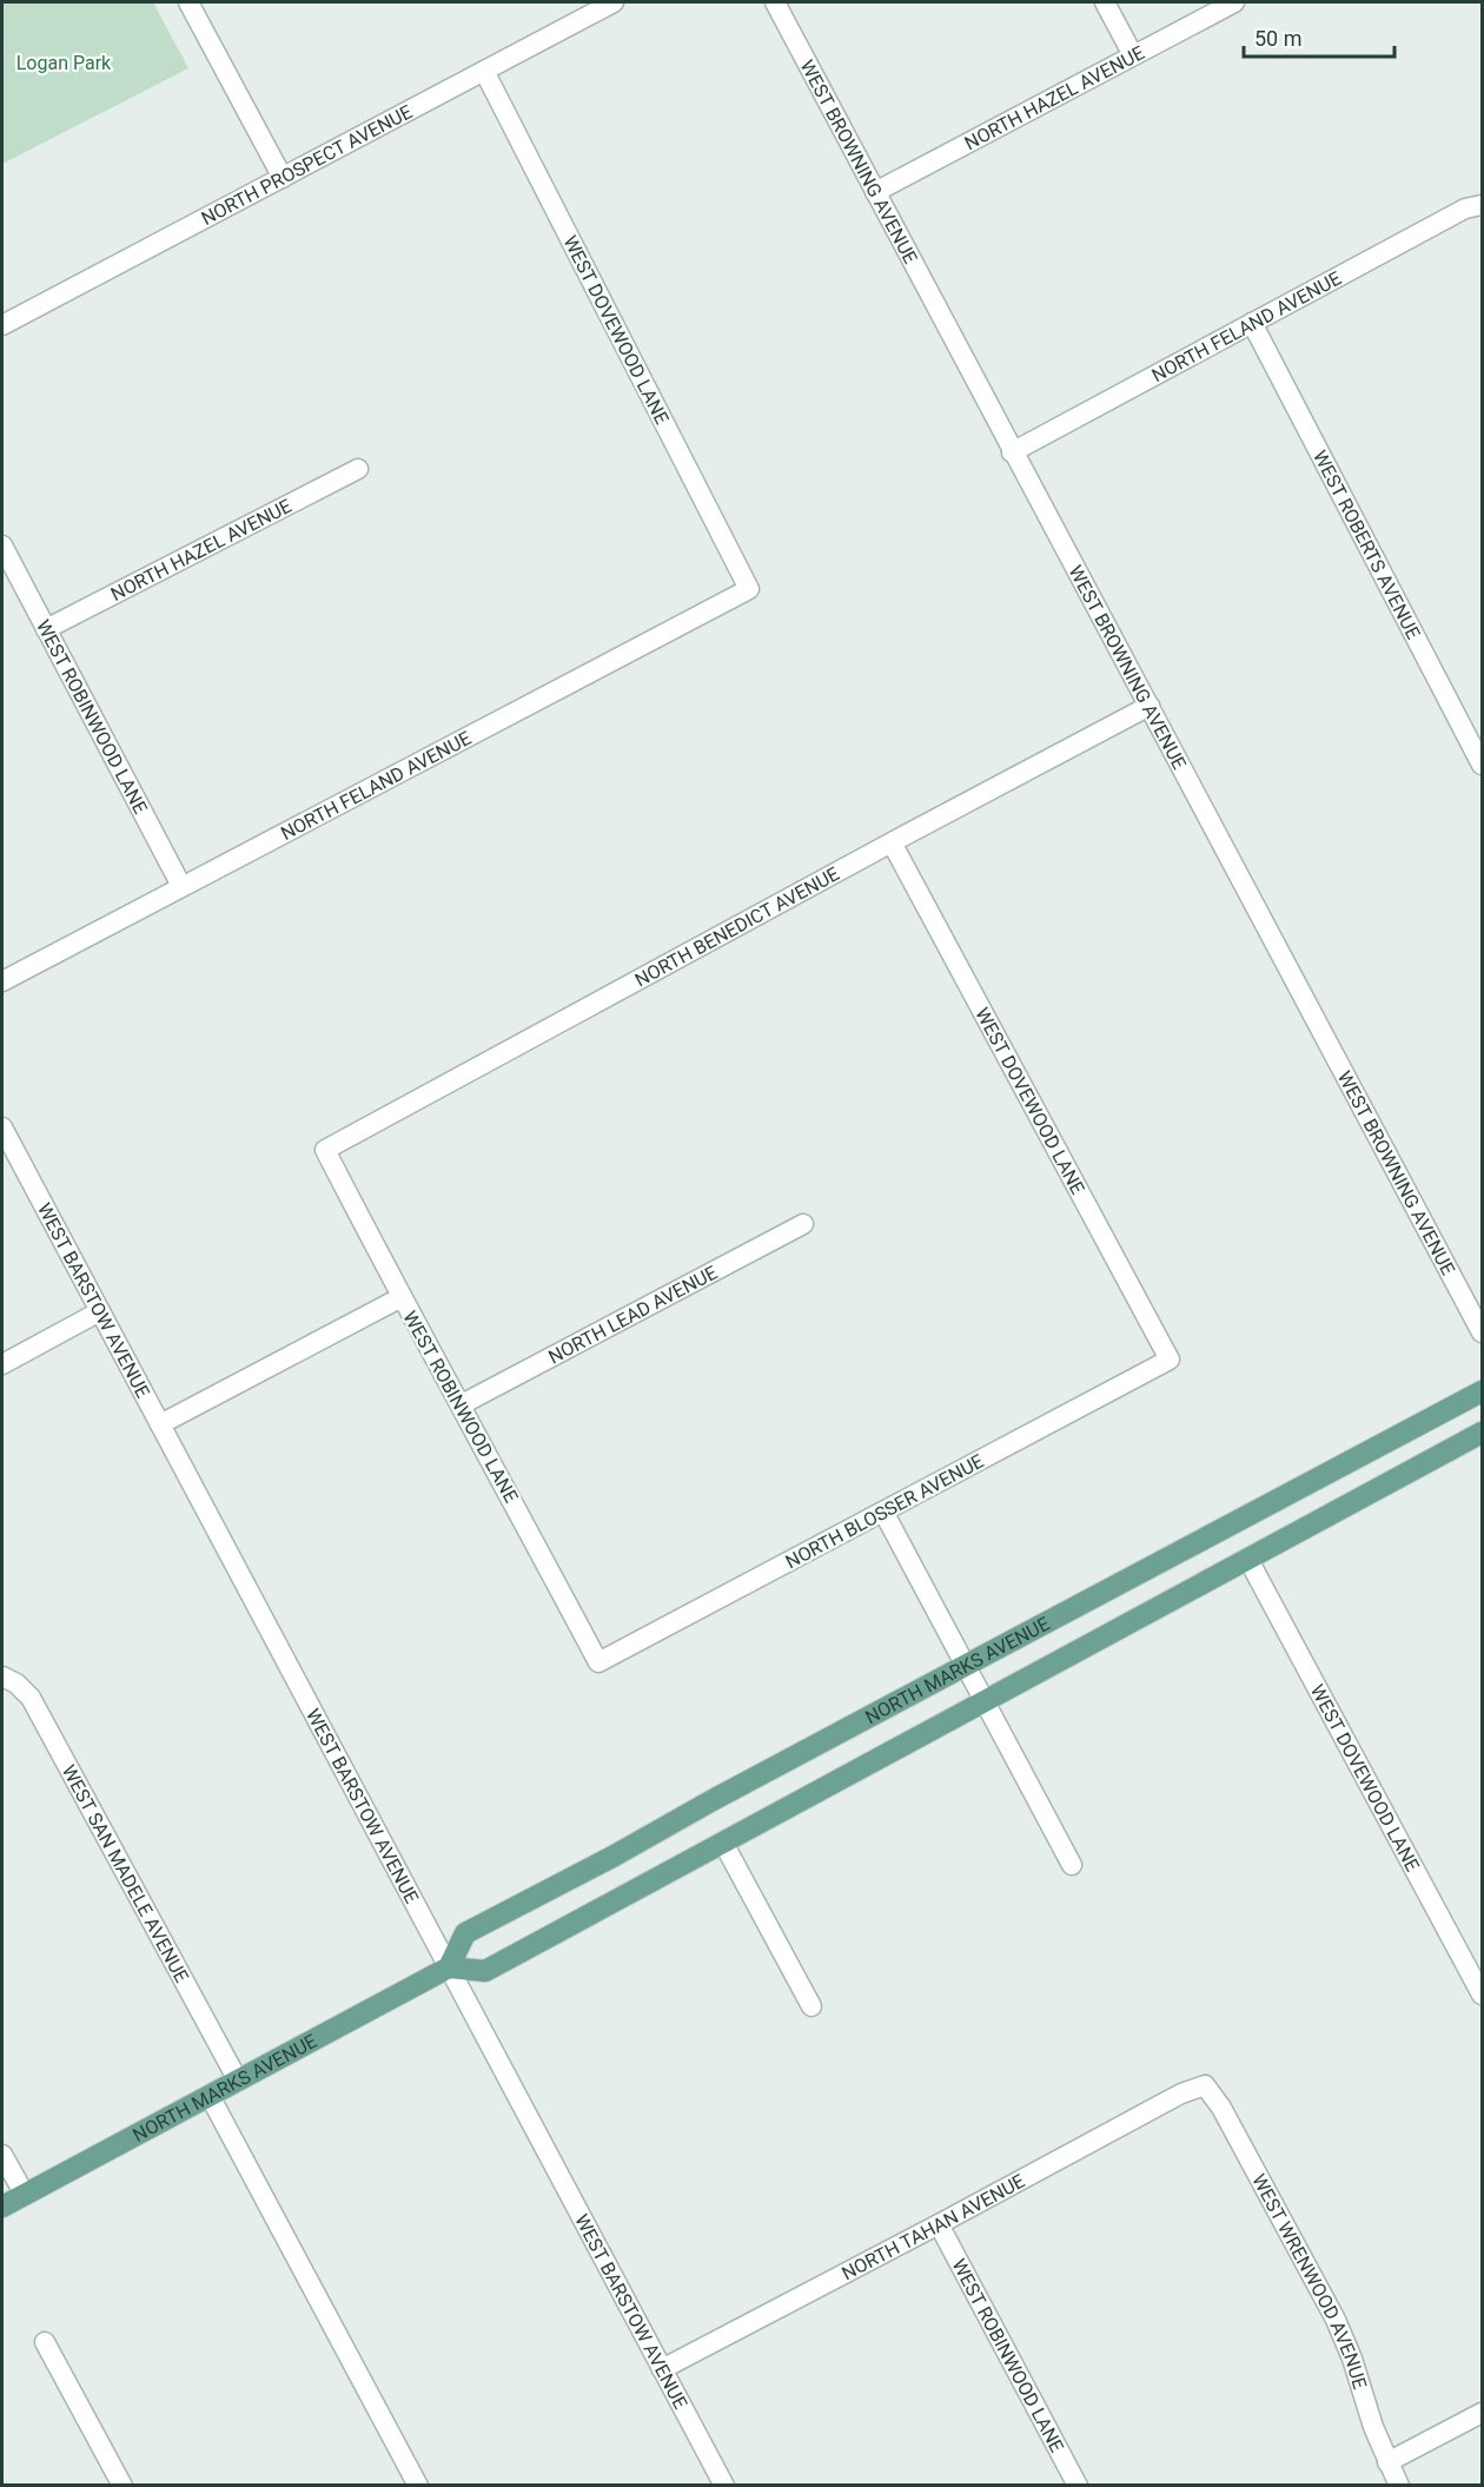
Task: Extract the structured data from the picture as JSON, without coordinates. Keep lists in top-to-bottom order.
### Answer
{
  "streets": {
    "main road": ["NORTH MARKS AVENUE"],
    "street": [
      "NORTH HAZEL AVENUE",
      "WEST BROWNING AVENUE",
      "NORTH PROSPECT AVENUE",
      "NORTH FELAND AVENUE",
      "WEST DOVEWOOD LANE",
      "WEST ROBERTS AVENUE",
      "WEST ROBINWOOD LANE",
      "NORTH BENEDICT AVENUE",
      "WEST BARSTOW AVENUE",
      "NORTH LEAD AVENUE",
      "NORTH BLOSSER AVENUE",
      "WEST SAN MADELE AVENUE",
      "NORTH TAHAN AVENUE",
      "WEST WRENWOOD AVENUE"
    ]
  },
  "crossings": [
    ["NORTH HAZEL AVENUE", "WEST BROWNING AVENUE"],
    ["NORTH HAZEL AVENUE", "WEST ROBINWOOD LANE"],
    ["WEST BROWNING AVENUE", "NORTH FELAND AVENUE"],
    ["WEST BROWNING AVENUE", "NORTH BENEDICT AVENUE"],
    ["NORTH PROSPECT AVENUE", "WEST DOVEWOOD LANE"],
    ["NORTH FELAND AVENUE", "WEST DOVEWOOD LANE"],
    ["NORTH FELAND AVENUE", "WEST ROBERTS AVENUE"],
    ["NORTH FELAND AVENUE", "WEST ROBINWOOD LANE"],
    ["WEST DOVEWOOD LANE", "NORTH BENEDICT AVENUE"],
    ["WEST DOVEWOOD LANE", "NORTH BLOSSER AVENUE"],
    ["WEST ROBINWOOD LANE", "NORTH BENEDICT AVENUE"],
    ["WEST ROBINWOOD LANE", "NORTH LEAD AVENUE"],
    ["WEST ROBINWOOD LANE", "NORTH BLOSSER AVENUE"],
    ["WEST ROBINWOOD LANE", "NORTH TAHAN AVENUE"],
    ["WEST BARSTOW AVENUE", "NORTH MARKS AVENUE"],
    ["WEST BARSTOW AVENUE", "NORTH TAHAN AVENUE"],
    ["NORTH MARKS AVENUE", "WEST SAN MADELE AVENUE"],
    ["NORTH TAHAN AVENUE", "WEST WRENWOOD AVENUE"]
  ],
  "parks": ["Logan Park"],
  "scale_bar": "50 m"
}
